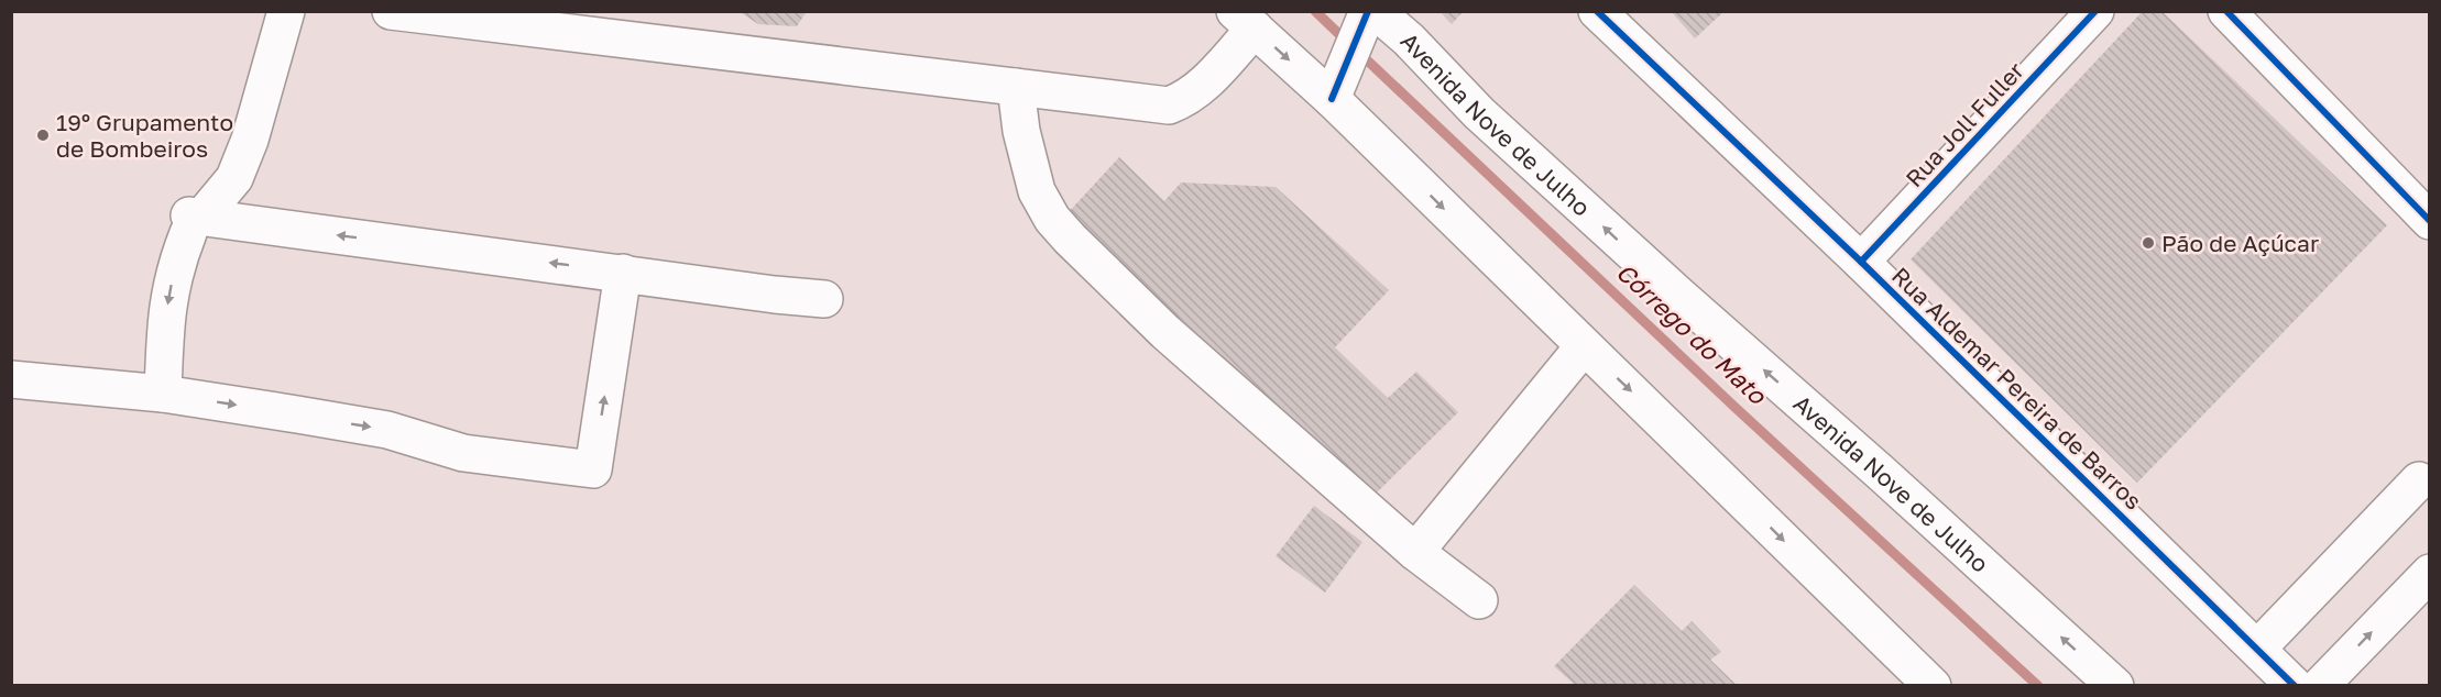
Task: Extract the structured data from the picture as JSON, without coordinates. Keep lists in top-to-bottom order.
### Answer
{
  "streets": {
    "main road": ["Avenida Nove de Julho", "Rua Joll Fuller", "Rua Aldemar Pereira de Barros"]
  },
  "crossings": [
    ["Rua Joll Fuller", "Rua Aldemar Pereira de Barros"]
  ],
  "water": ["Córrego do Mato"],
  "places": ["19º Grupamento de Bombeiros", "Pão de Açúcar"]
}
